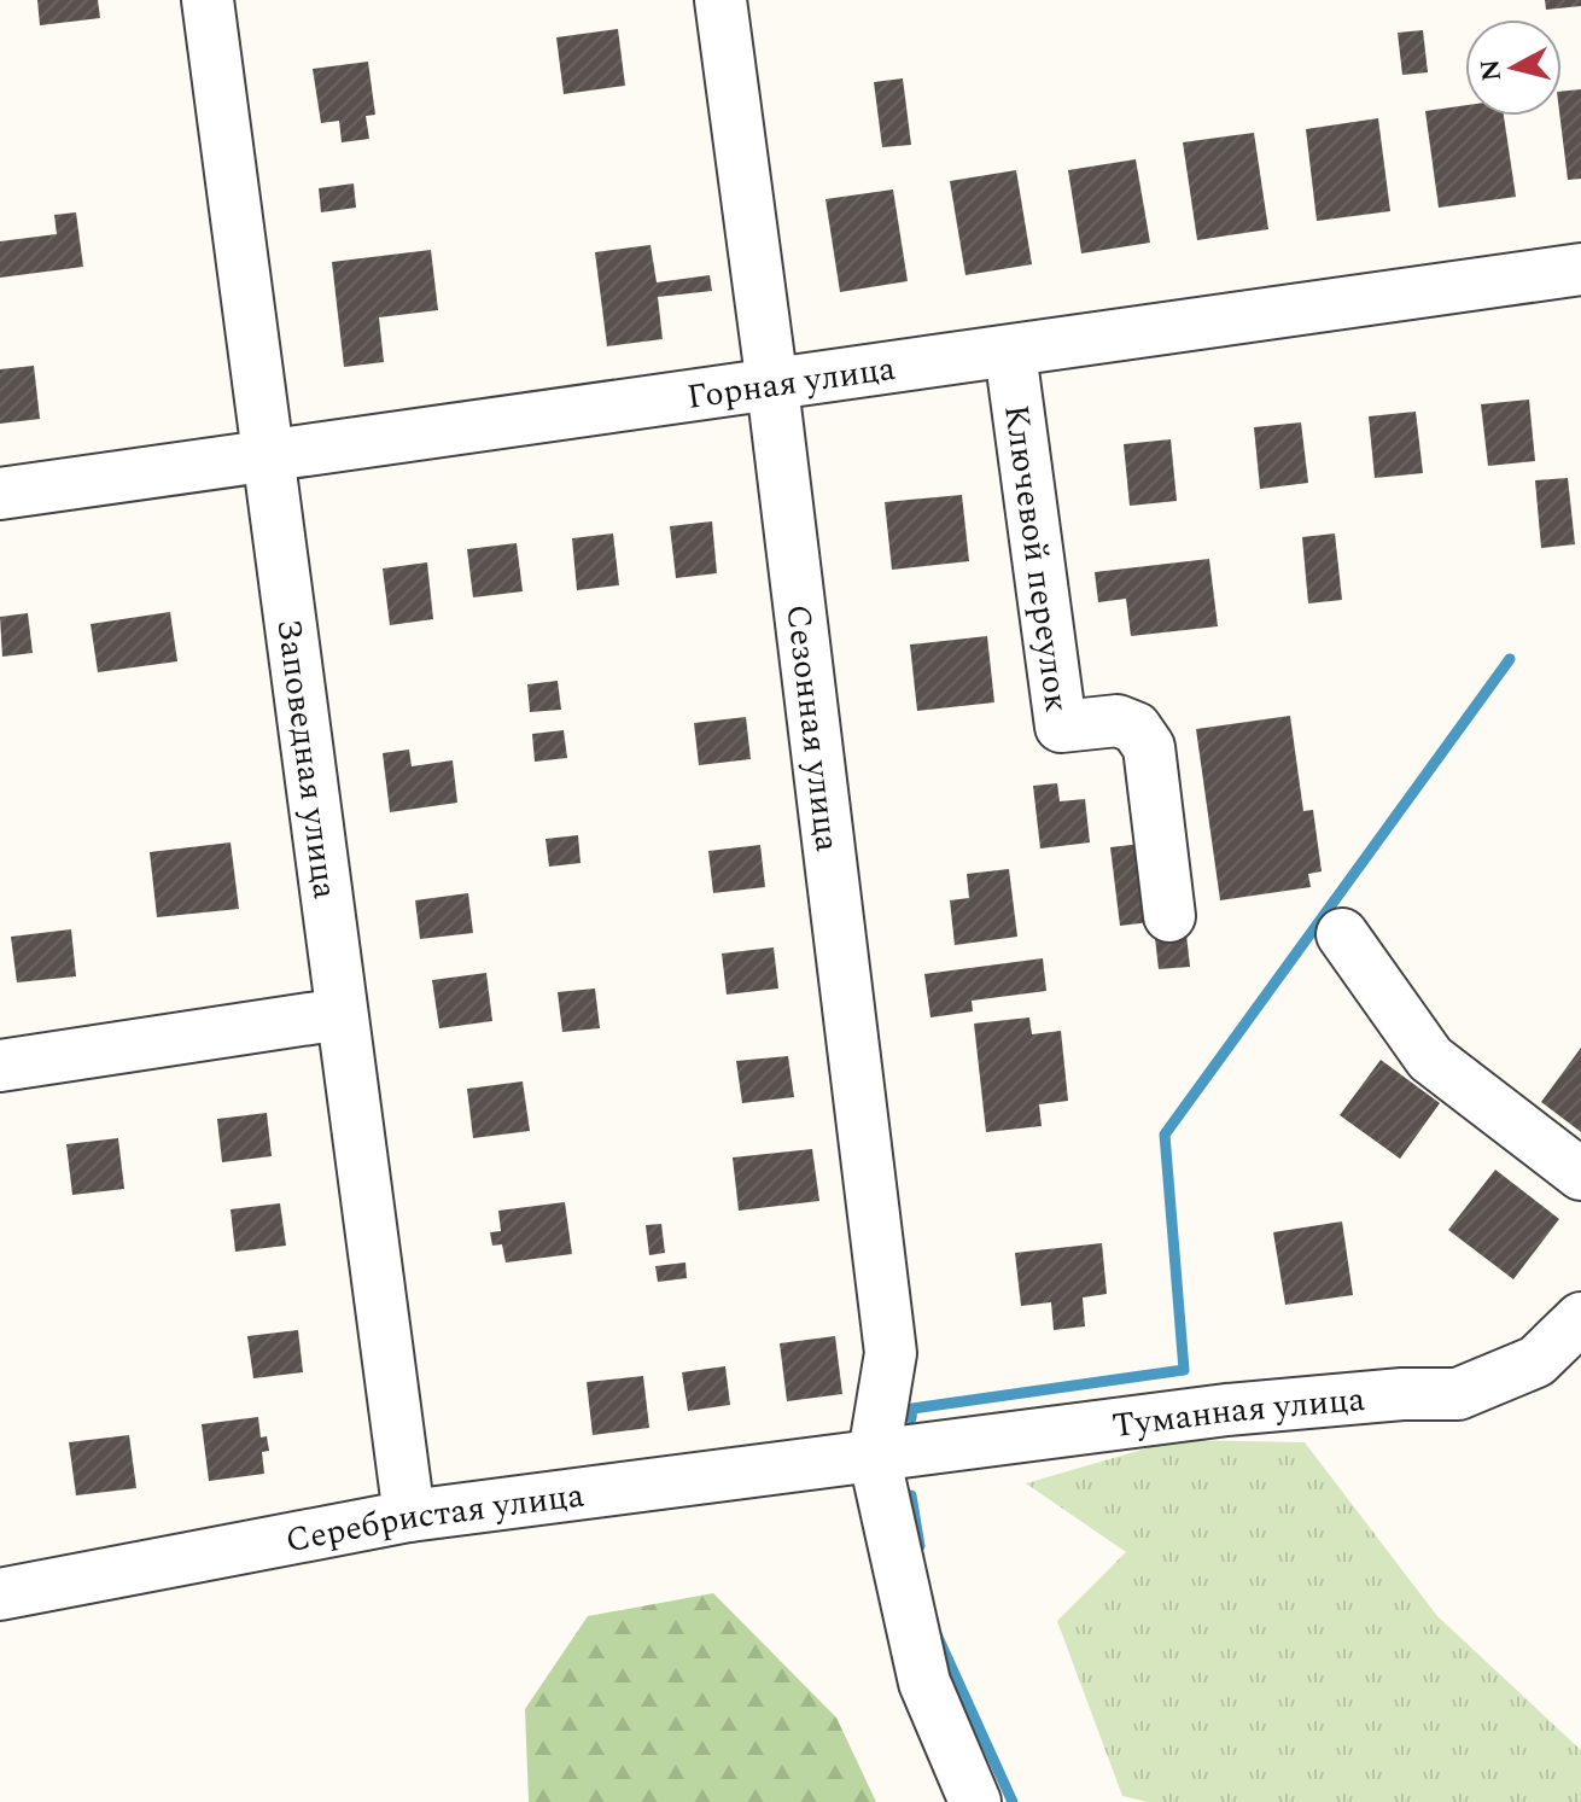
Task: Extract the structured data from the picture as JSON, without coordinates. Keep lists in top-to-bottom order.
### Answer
{
  "streets": {
    "street": [
      "Горная улица",
      "Ключевой переулок",
      "Сезонная улица",
      "Заповедная улица",
      "Туманная улица",
      "Серебристая улица"
    ]
  },
  "crossings": [
    ["Горная улица", "Ключевой переулок"],
    ["Горная улица", "Сезонная улица"],
    ["Горная улица", "Заповедная улица"],
    ["Сезонная улица", "Туманная улица"],
    ["Сезонная улица", "Серебристая улица"],
    ["Заповедная улица", "Серебристая улица"],
    ["Туманная улица", "Серебристая улица"]
  ],
  "north": "left"
}
